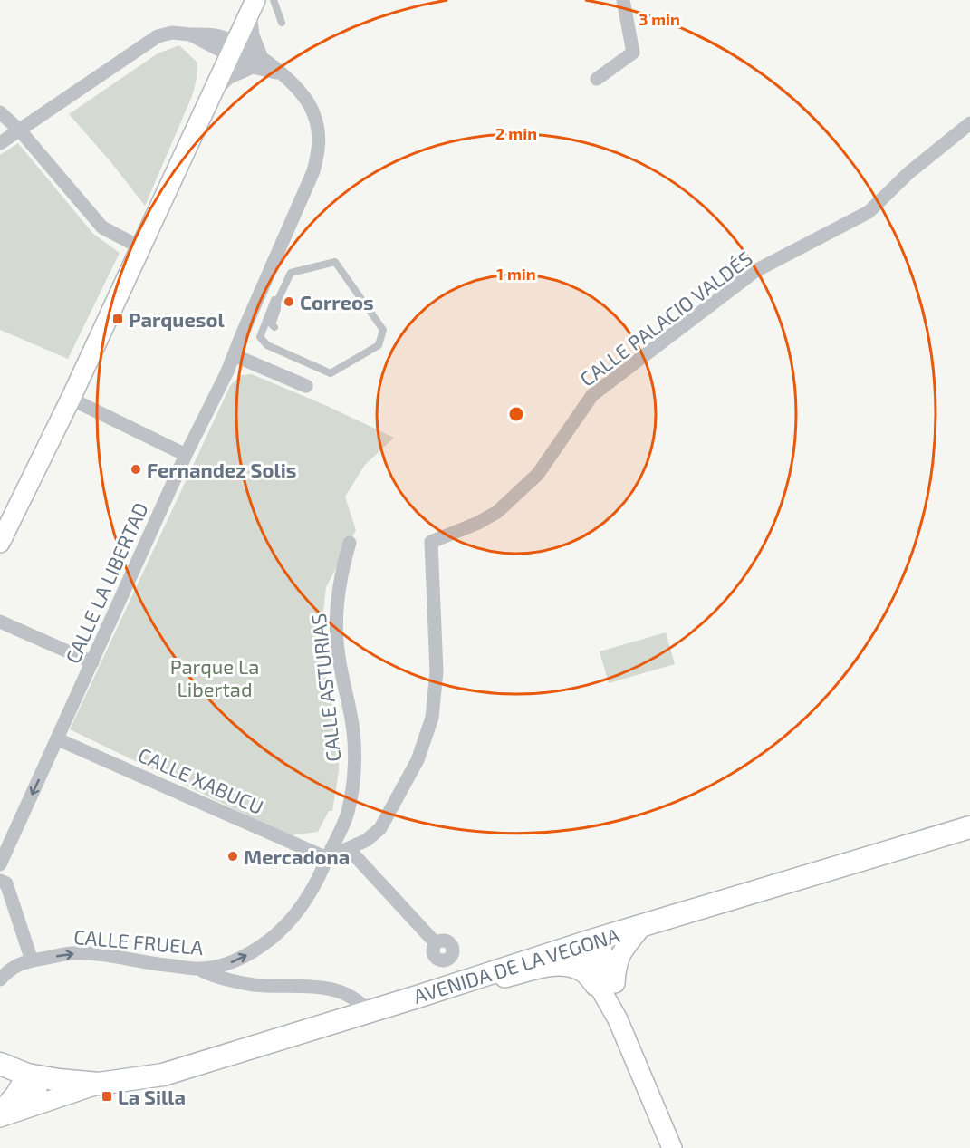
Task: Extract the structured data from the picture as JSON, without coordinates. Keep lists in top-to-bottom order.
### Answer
{
  "streets": {
    "main road": ["AVENIDA DE LA VEGONA"],
    "street": [
      "CALLE PALACIO VALDÉS",
      "CALLE LA LIBERTAD",
      "CALLE ASTURIAS",
      "CALLE XABUCU",
      "CALLE FRUELA"
    ]
  },
  "crossings": [
    ["CALLE PALACIO VALDÉS", "CALLE ASTURIAS"],
    ["CALLE PALACIO VALDÉS", "CALLE XABUCU"],
    ["CALLE PALACIO VALDÉS", "CALLE FRUELA"],
    ["CALLE LA LIBERTAD", "CALLE XABUCU"],
    ["CALLE ASTURIAS", "CALLE XABUCU"],
    ["CALLE ASTURIAS", "CALLE FRUELA"],
    ["CALLE XABUCU", "CALLE FRUELA"]
  ],
  "one_way": ["CALLE FRUELA"],
  "parks": ["Parque La Libertad"],
  "places": {
    "other": ["Correos", "Fernandez Solis", "Mercadona"],
    "transit": ["Parquesol", "La Silla"]
  },
  "rings": ["3 min", "2 min", "1 min"]
}
